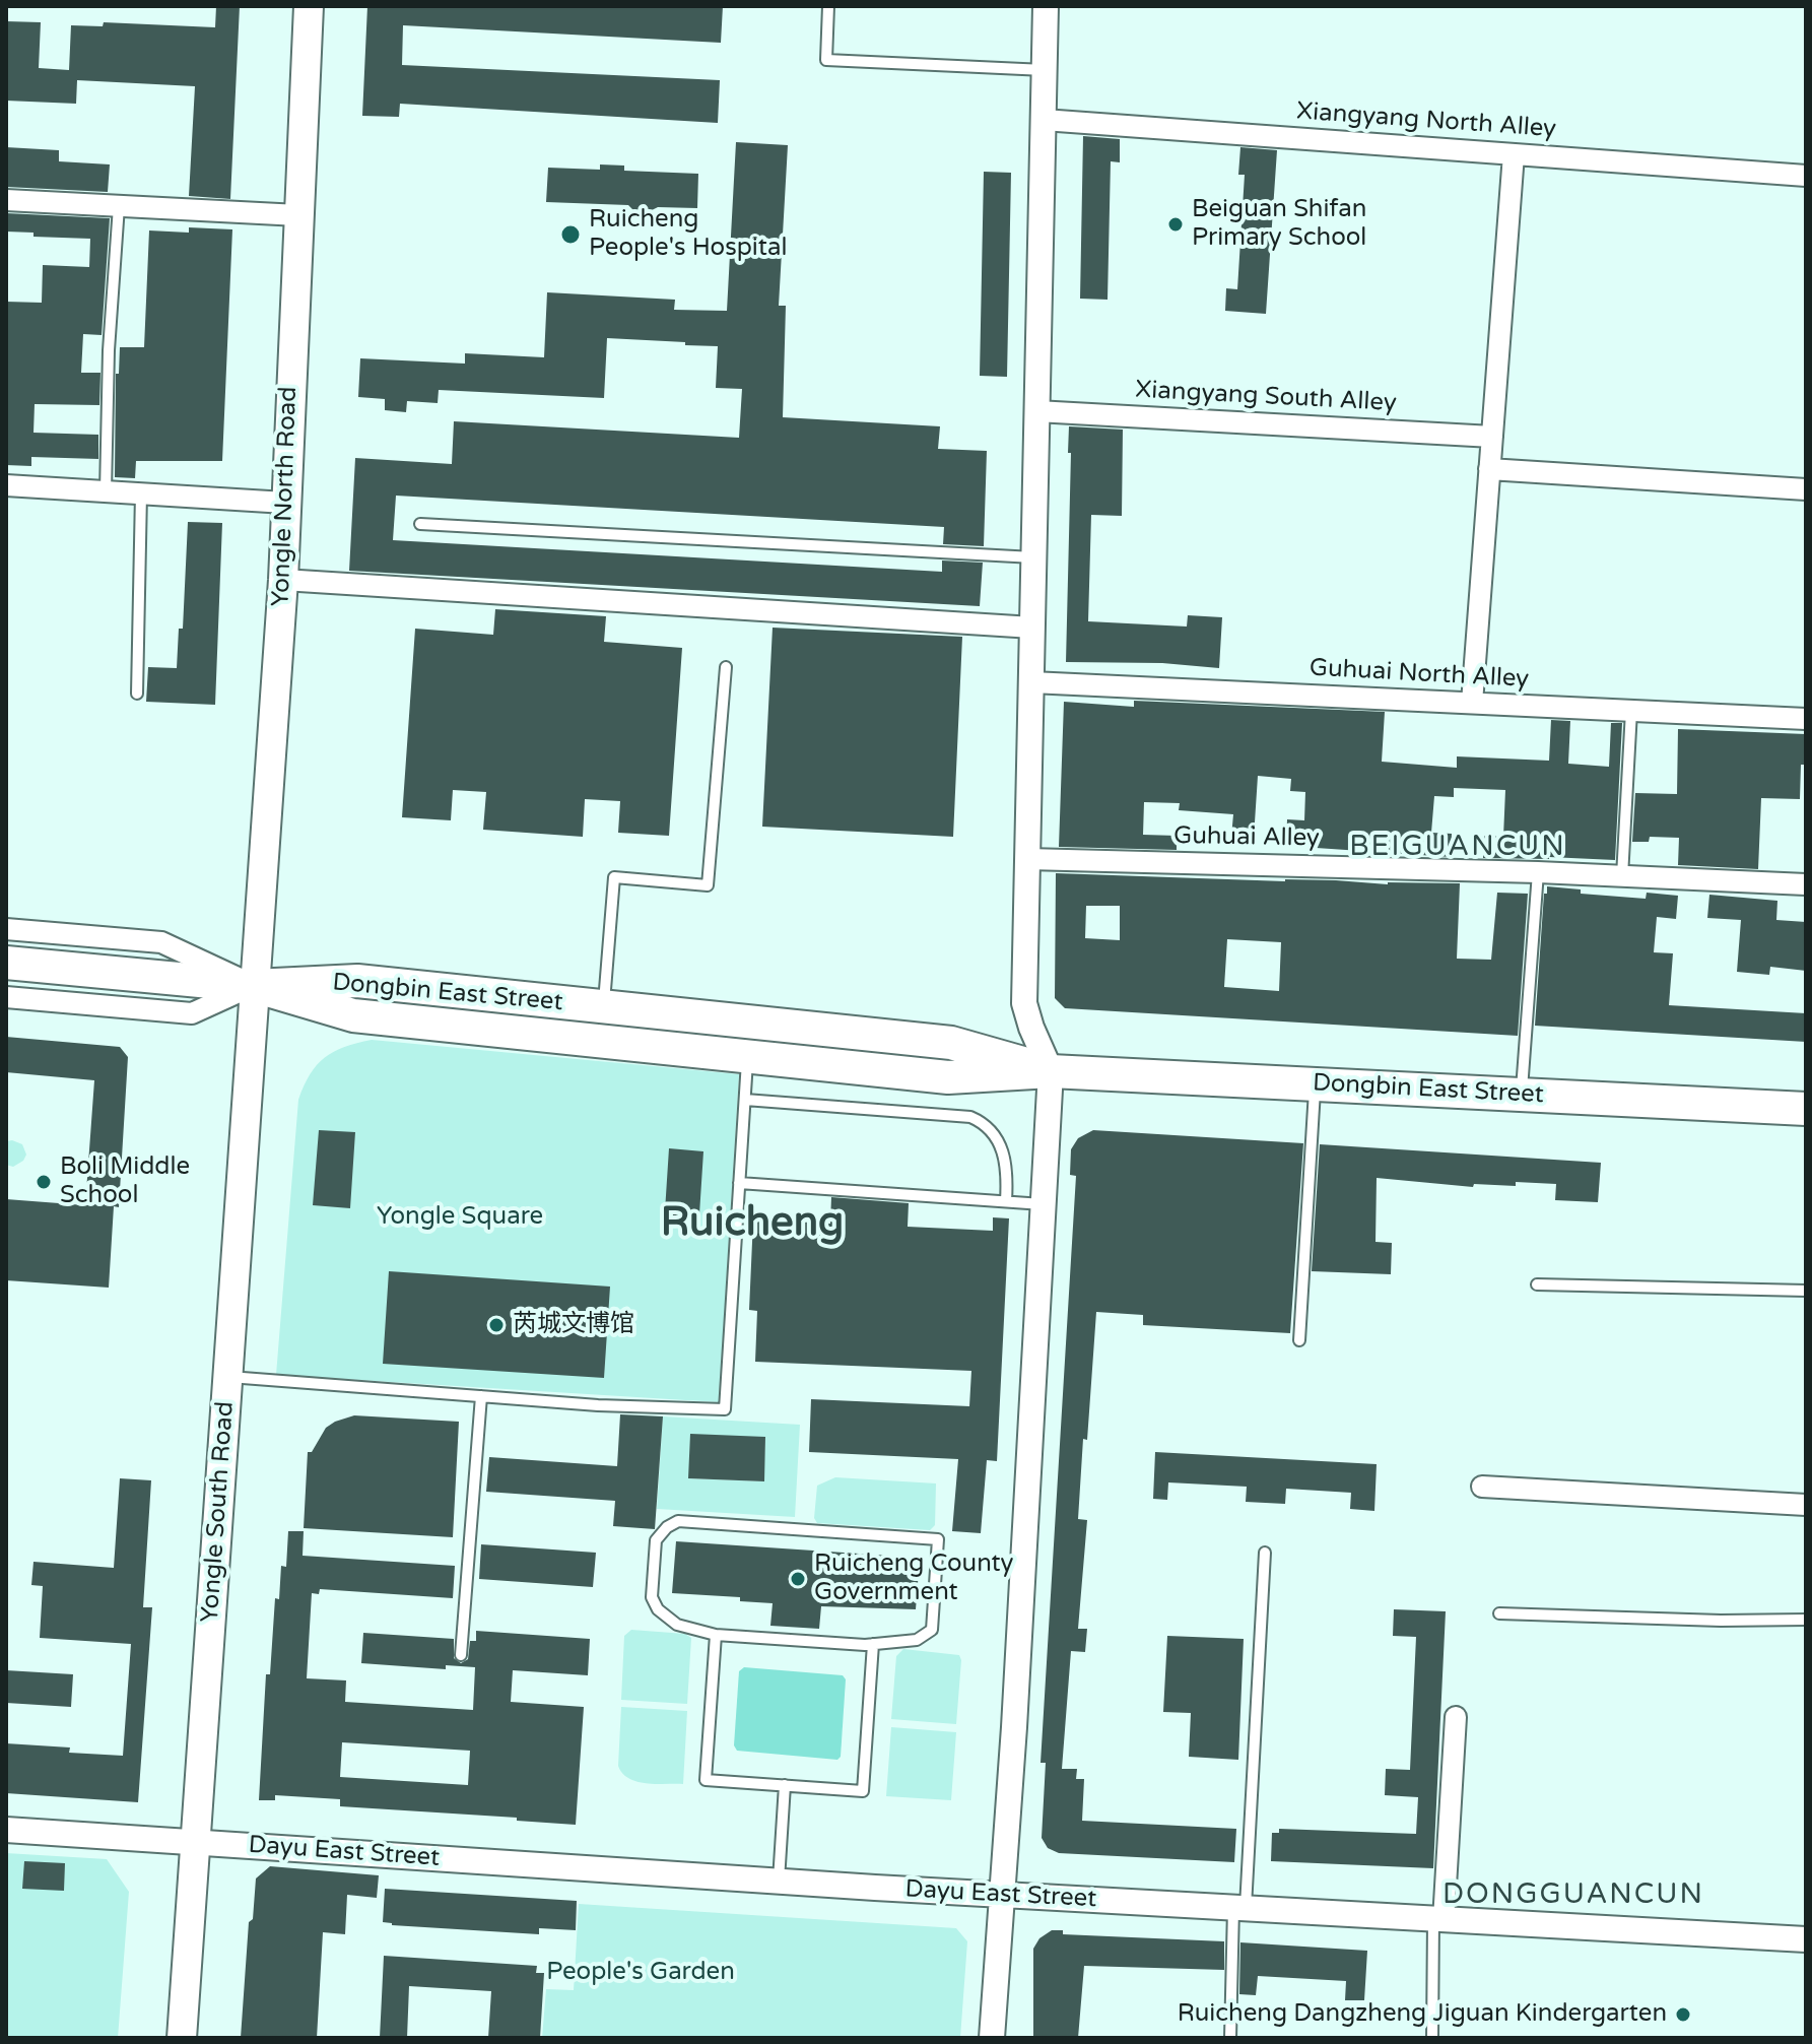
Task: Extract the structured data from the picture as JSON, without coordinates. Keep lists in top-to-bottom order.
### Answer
{
  "streets": {
    "main road": ["Yongle North Road", "Dongbin East Street", "Yongle South Road"],
    "street": [
      "Xiangyang North Alley",
      "Xiangyang South Alley",
      "Guhuai North Alley",
      "Guhuai Alley",
      "Dayu East Street"
    ]
  },
  "crossings": [
    ["Yongle North Road", "Dongbin East Street"],
    ["Yongle North Road", "Yongle South Road"],
    ["Dongbin East Street", "Yongle South Road"],
    ["Yongle South Road", "Dayu East Street"]
  ],
  "districts": ["BEIGUANCUN", "Ruicheng", "DONGGUANCUN"],
  "parks": ["Yongle Square", "People's Garden"],
  "places": [
    "Beiguan Shifan Primary School",
    "Ruicheng People's Hospital",
    "Boli Middle School",
    "芮城文博馆",
    "Ruicheng County Government",
    "Ruicheng Dangzheng Jiguan Kindergarten"
  ]
}
